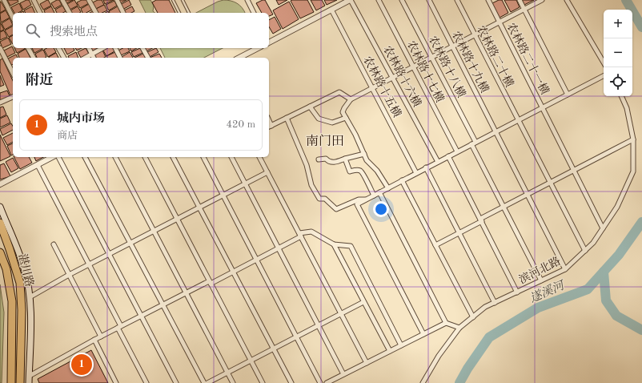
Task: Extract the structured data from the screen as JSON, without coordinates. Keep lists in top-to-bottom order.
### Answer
{
  "streets": {
    "highway": ["湛川路"],
    "street": [
      "农林路二十横",
      "农林路二十一横",
      "农林路十九横",
      "农林路十八横",
      "农林路十七横",
      "农林路十六横",
      "农林路十五横",
      "滨河北路"
    ]
  },
  "crossings": [
    ["农林路二十横", "滨河北路"],
    ["农林路二十一横", "滨河北路"],
    ["农林路十九横", "滨河北路"],
    ["农林路十八横", "滨河北路"]
  ],
  "districts": ["南门田"],
  "water": ["遂溪河"],
  "page": {
    "map_buttons": ["+", "−"],
    "search": "搜索地点",
    "heading": "附近",
    "list": [
      {
        "mark": "1",
        "name": "城内市场",
        "note": "商店",
        "value": "420 m"
      }
    ],
    "pins": "1"
  }
}
